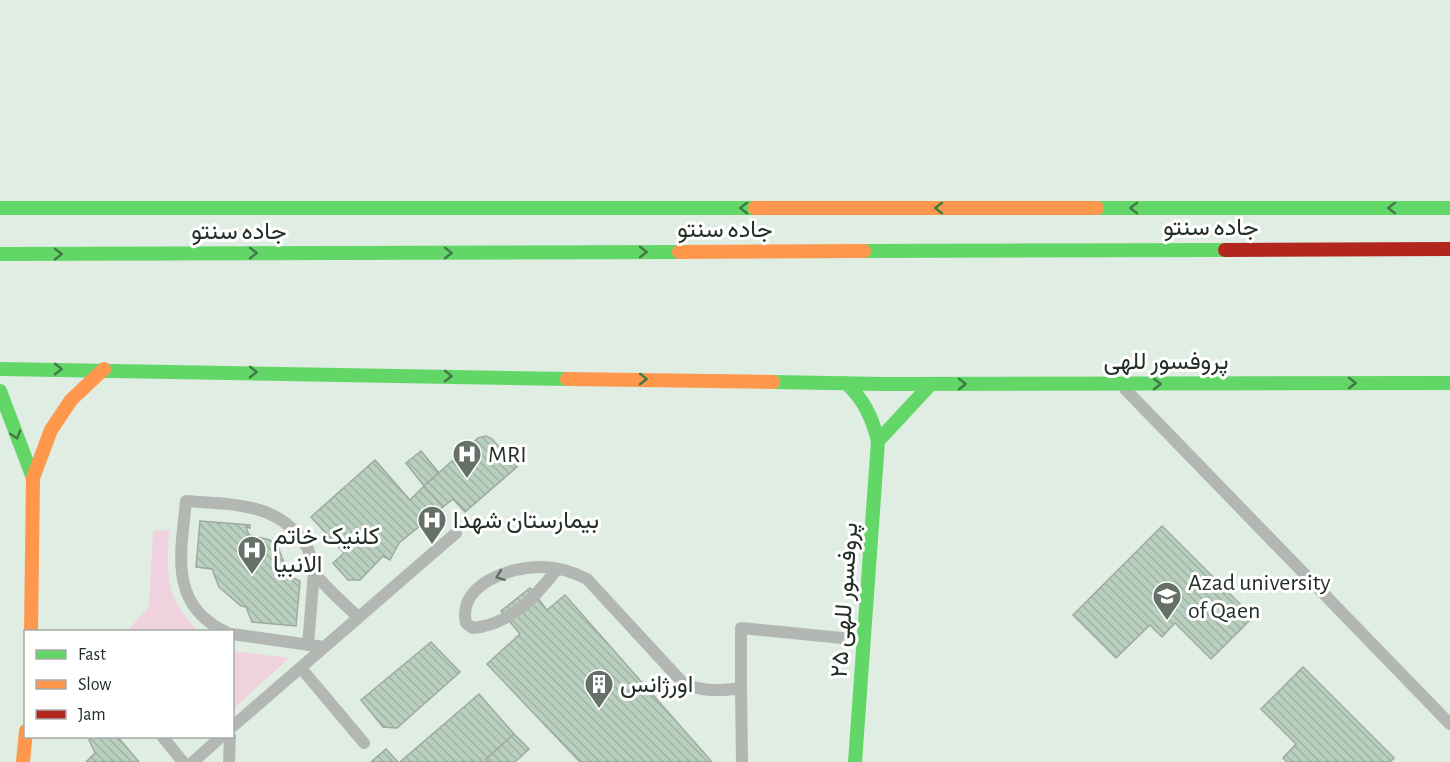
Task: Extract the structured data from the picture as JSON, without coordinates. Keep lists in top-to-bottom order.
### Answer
{
  "streets": {
    "main road": ["جاده سنتو", "پروفسور للهی", "پروفسور للهی ۲۵"]
  },
  "crossings": [
    ["پروفسور للهی", "پروفسور للهی ۲۵"]
  ],
  "one_way": ["پروفسور للهی"],
  "places": {
    "hospital": ["MRI", "بیمارستان شهدا", "کلنیک خاتم الانبیا"],
    "school or university": ["Azad university of Qaen"],
    "building": ["اورژانس"]
  },
  "legend": ["Fast", "Slow", "Jam"]
}
